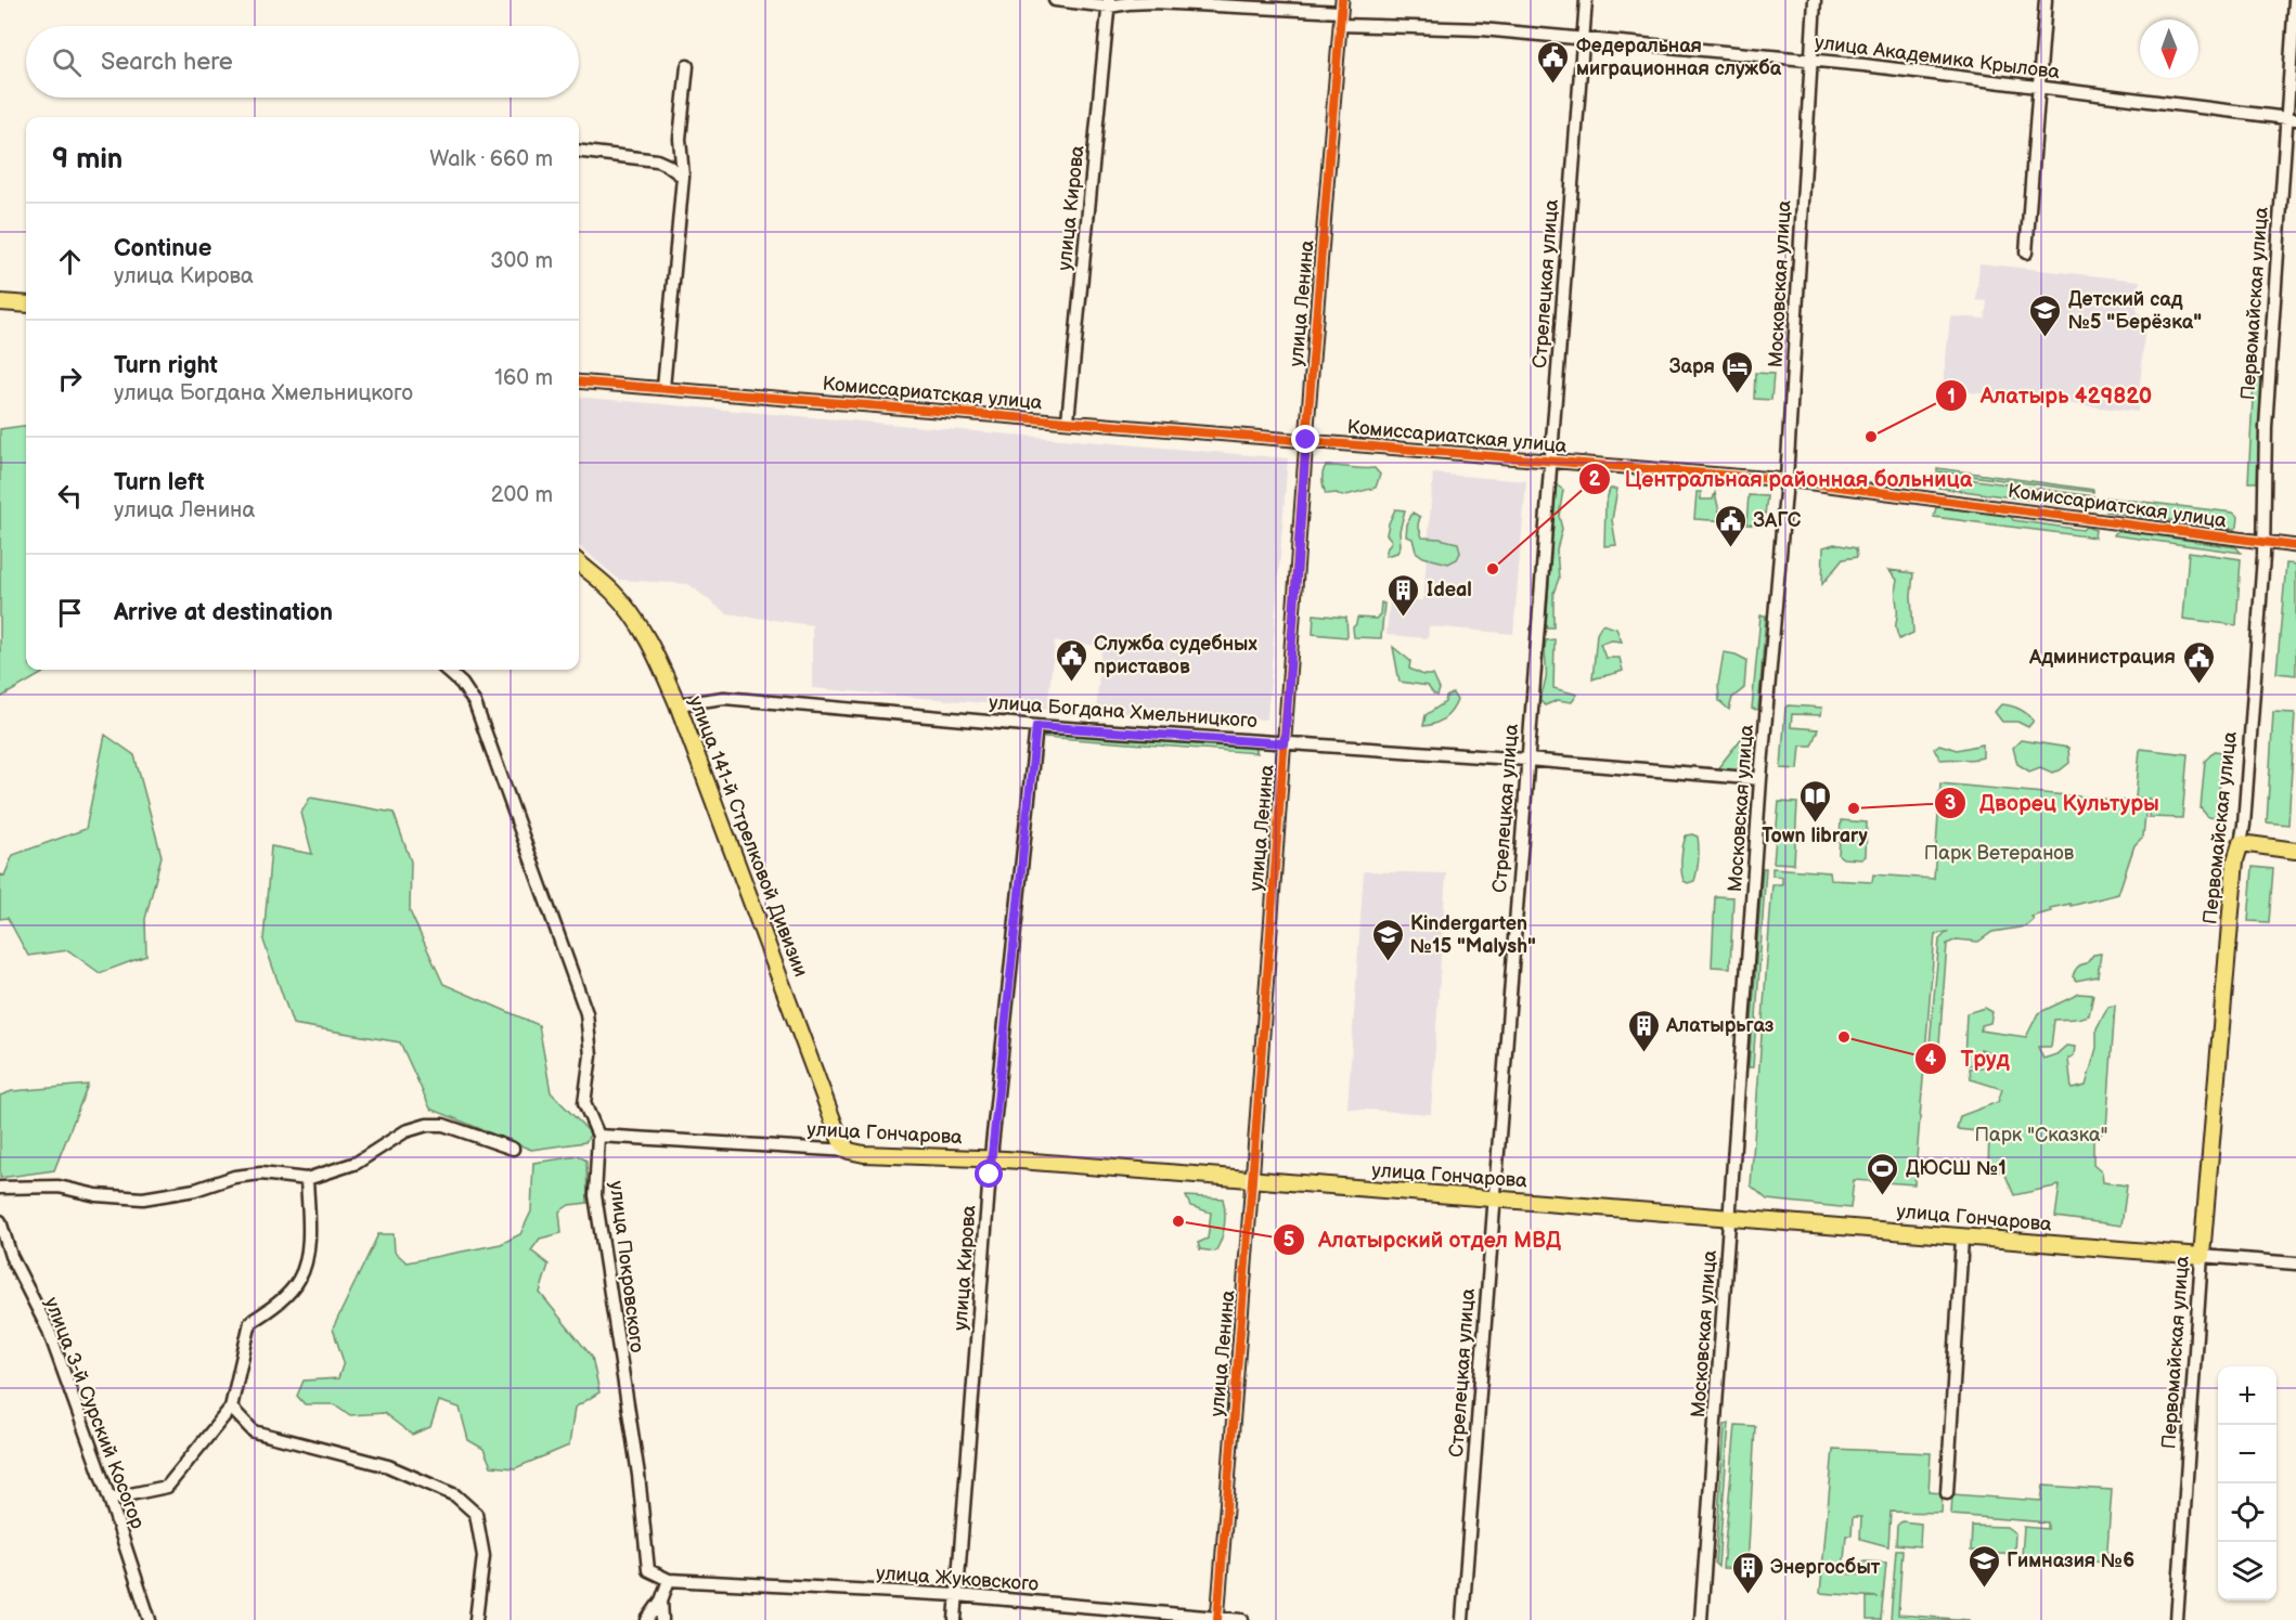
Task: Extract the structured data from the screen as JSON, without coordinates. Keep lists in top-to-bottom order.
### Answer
{
  "streets": {
    "main road": ["Первомайская улица", "улица 141-й Стрелковой Дивизии", "улица Гончарова"],
    "street": [
      "улица Академика Крылова",
      "улица Кирова",
      "Стрелецкая улица",
      "Московская улица",
      "улица Ленина",
      "Комиссариатская улица",
      "улица Богдана Хмельницкого",
      "улица Покровского",
      "улица 3-й Сурский Косогор",
      "улица Жуковского"
    ]
  },
  "crossings": [
    ["улица Академика Крылова", "Стрелецкая улица"],
    ["улица Академика Крылова", "Московская улица"],
    ["улица Академика Крылова", "улица Ленина"],
    ["улица Академика Крылова", "Первомайская улица"],
    ["улица Кирова", "Комиссариатская улица"],
    ["улица Кирова", "улица Богдана Хмельницкого"],
    ["улица Кирова", "улица Гончарова"],
    ["улица Кирова", "улица Жуковского"],
    ["Стрелецкая улица", "Комиссариатская улица"],
    ["Стрелецкая улица", "улица Богдана Хмельницкого"],
    ["Стрелецкая улица", "улица Гончарова"],
    ["Московская улица", "Комиссариатская улица"],
    ["Московская улица", "улица Богдана Хмельницкого"],
    ["Московская улица", "улица Гончарова"],
    ["улица Ленина", "Комиссариатская улица"],
    ["улица Ленина", "улица Богдана Хмельницкого"],
    ["улица Ленина", "улица Гончарова"],
    ["улица Ленина", "улица Жуковского"],
    ["Первомайская улица", "Комиссариатская улица"],
    ["Первомайская улица", "улица Гончарова"],
    ["улица Богдана Хмельницкого", "улица 141-й Стрелковой Дивизии"],
    ["улица 141-й Стрелковой Дивизии", "улица Гончарова"],
    ["улица Гончарова", "улица Покровского"],
    ["улица Покровского", "улица Жуковского"]
  ],
  "parks": ["Парк Ветеранов", "Парк \"Сказка\""],
  "places": {
    "public building": [
      "Федеральная миграционная служба",
      "ЗАГС",
      "Служба судебных приставов",
      "Администрация"
    ],
    "school or university": ["Детский сад №5 \"Берёзка\"", "Kindergarten №15 \"Malysh\"", "Гимназия №6"],
    "hotel": ["Заря"],
    "other": [
      "Алатырь 429820",
      "Центральная районная больница",
      "Дворец Культуры",
      "Труд",
      "Алатырский отдел МВД"
    ],
    "building": ["Ideal", "Алатырьгаз", "Энергосбыт"],
    "library": ["Town library"],
    "sports": ["ДЮСШ №1"]
  },
  "north": "bottom",
  "page": {
    "search": "Search here",
    "heading": ["9 min", "Walk · 660 m"],
    "list": [
      ["Continue", "улица Кирова", "300 m"],
      ["Turn right", "улица Богдана Хмельницкого", "160 m"],
      ["Turn left", "улица Ленина", "200 m"],
      "Arrive at destination"
    ],
    "map_buttons": ["+", "−"]
  }
}
